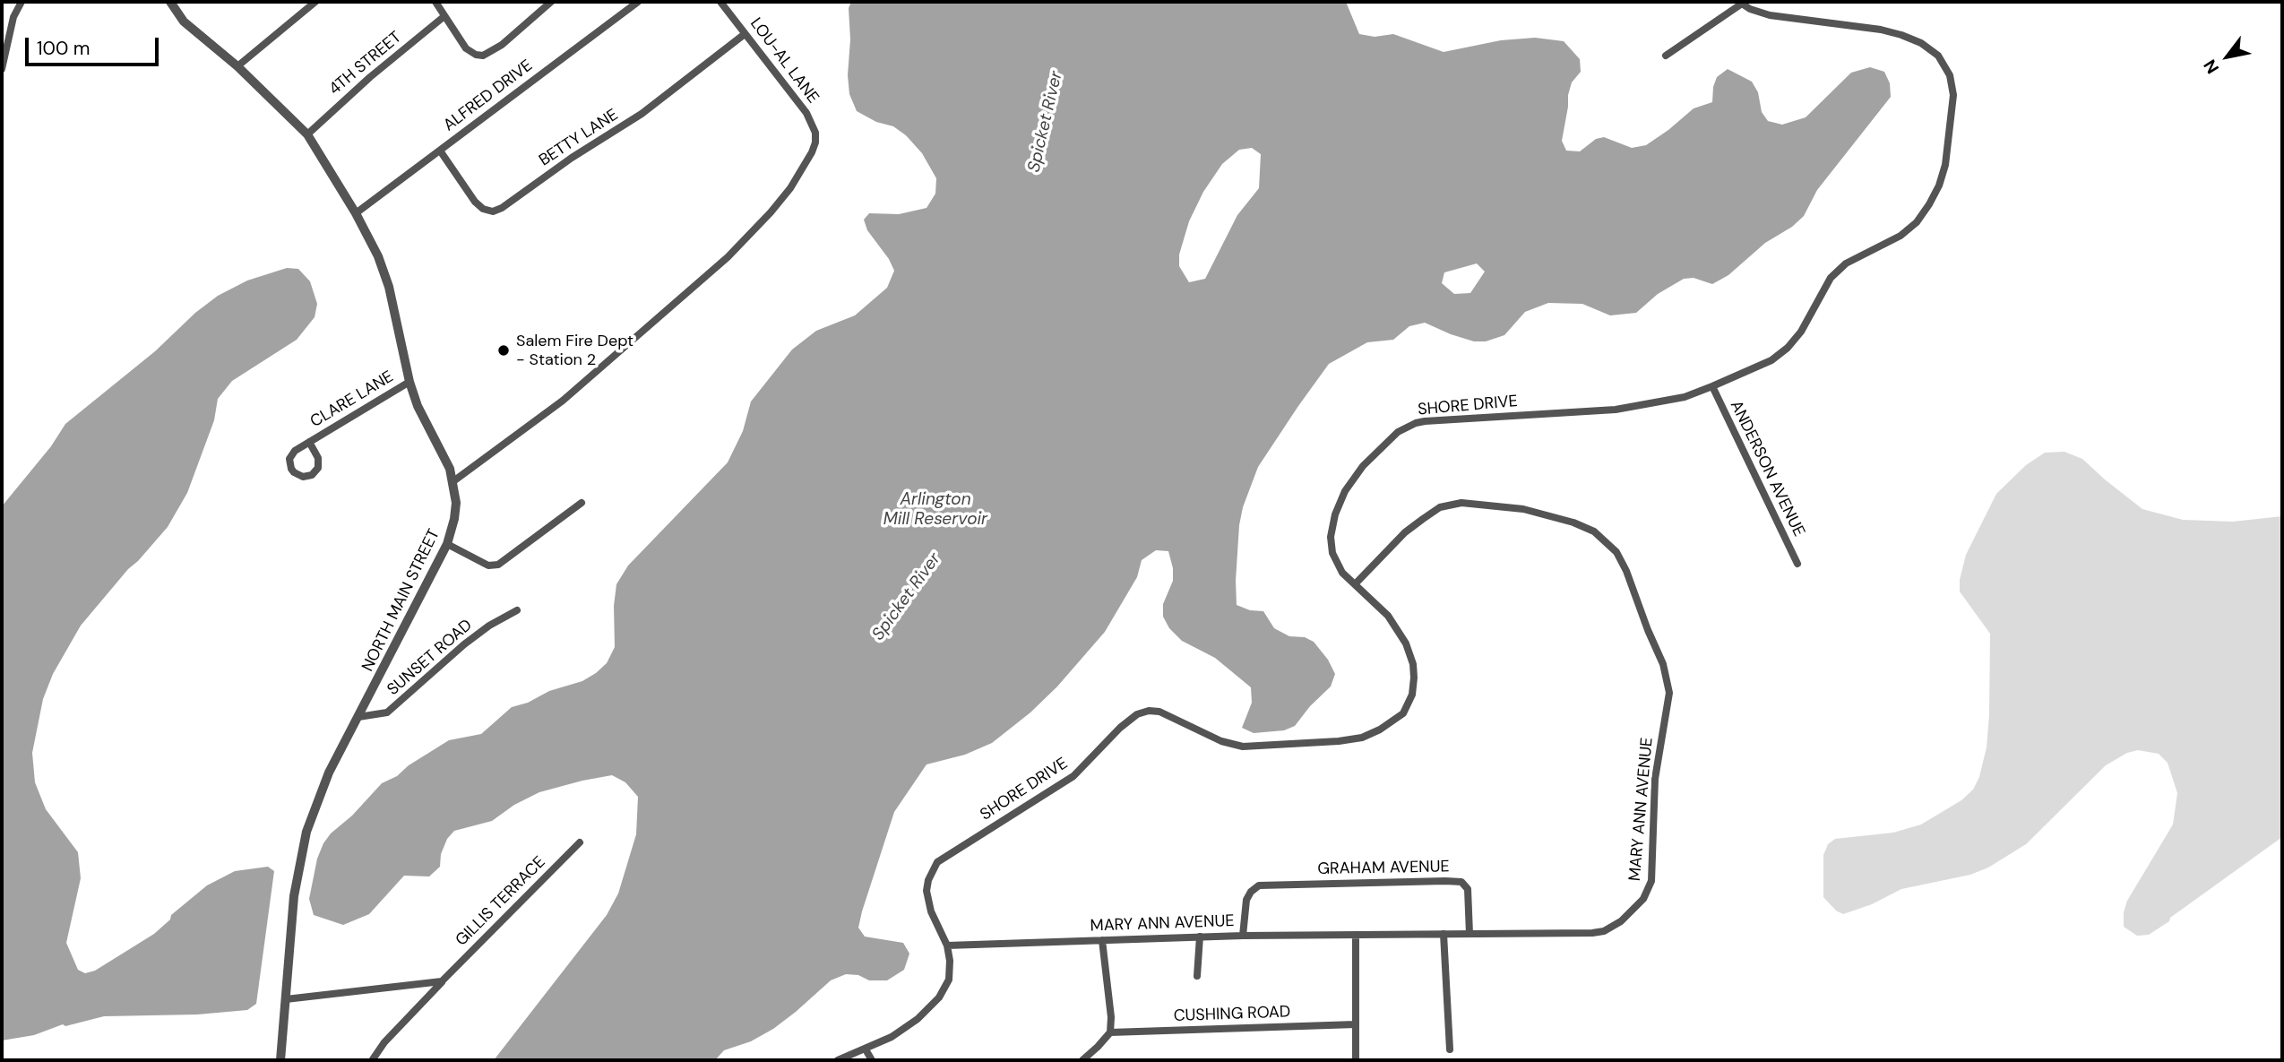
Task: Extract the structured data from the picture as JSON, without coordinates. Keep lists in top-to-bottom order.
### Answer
{
  "streets": {
    "street": [
      "LOU-AL LANE",
      "4TH STREET",
      "ALFRED DRIVE",
      "BETTY LANE",
      "CLARE LANE",
      "SHORE DRIVE",
      "ANDERSON AVENUE",
      "NORTH MAIN STREET",
      "SUNSET ROAD",
      "MARY ANN AVENUE",
      "GRAHAM AVENUE",
      "GILLIS TERRACE",
      "CUSHING ROAD"
    ]
  },
  "crossings": [
    ["LOU-AL LANE", "BETTY LANE"],
    ["LOU-AL LANE", "NORTH MAIN STREET"],
    ["4TH STREET", "NORTH MAIN STREET"],
    ["ALFRED DRIVE", "BETTY LANE"],
    ["ALFRED DRIVE", "NORTH MAIN STREET"],
    ["CLARE LANE", "NORTH MAIN STREET"],
    ["SHORE DRIVE", "ANDERSON AVENUE"],
    ["SHORE DRIVE", "MARY ANN AVENUE"],
    ["NORTH MAIN STREET", "SUNSET ROAD"],
    ["MARY ANN AVENUE", "GRAHAM AVENUE"]
  ],
  "water": ["Spicket River", "Arlington Mill Reservoir"],
  "places": ["Salem Fire Dept - Station 2"],
  "scale_bar": "100 m",
  "north": "bottom left"
}
